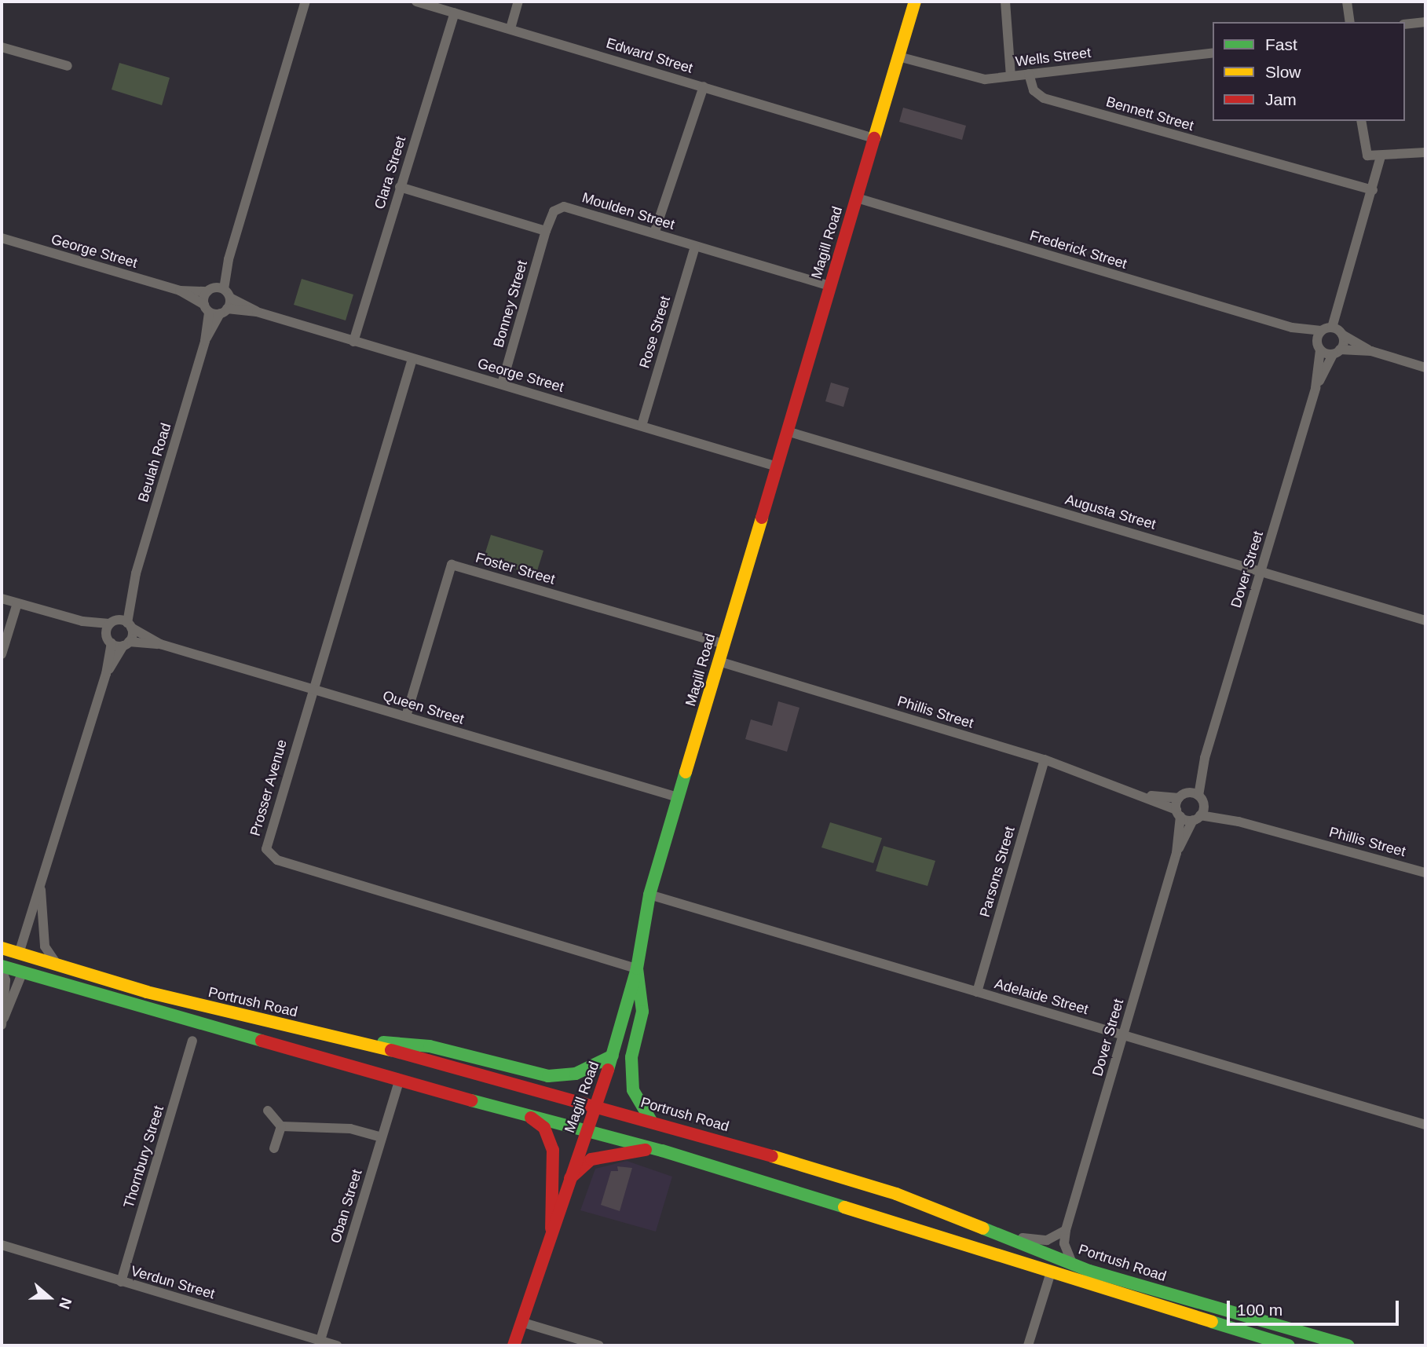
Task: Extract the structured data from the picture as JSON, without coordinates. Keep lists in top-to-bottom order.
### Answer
{
  "streets": {
    "main road": ["Magill Road", "Portrush Road"],
    "street": [
      "Edward Street",
      "Wells Street",
      "Bennett Street",
      "Clara Street",
      "Moulden Street",
      "Frederick Street",
      "George Street",
      "Bonney Street",
      "Rose Street",
      "Beulah Road",
      "Augusta Street",
      "Foster Street",
      "Dover Street",
      "Queen Street",
      "Phillis Street",
      "Prosser Avenue",
      "Parsons Street",
      "Adelaide Street",
      "Thornbury Street",
      "Oban Street",
      "Verdun Street"
    ]
  },
  "crossings": [
    ["Edward Street", "Clara Street"],
    ["Edward Street", "Magill Road"],
    ["Wells Street", "Bennett Street"],
    ["Wells Street", "Magill Road"],
    ["Clara Street", "George Street"],
    ["Moulden Street", "Magill Road"],
    ["Moulden Street", "Bonney Street"],
    ["Moulden Street", "Rose Street"],
    ["Magill Road", "Frederick Street"],
    ["Magill Road", "George Street"],
    ["Magill Road", "Augusta Street"],
    ["Magill Road", "Foster Street"],
    ["Magill Road", "Queen Street"],
    ["Magill Road", "Phillis Street"],
    ["Magill Road", "Prosser Avenue"],
    ["Magill Road", "Adelaide Street"],
    ["Magill Road", "Portrush Road"],
    ["Frederick Street", "Dover Street"],
    ["George Street", "Bonney Street"],
    ["George Street", "Rose Street"],
    ["George Street", "Beulah Road"],
    ["George Street", "Prosser Avenue"],
    ["Beulah Road", "Queen Street"],
    ["Augusta Street", "Dover Street"],
    ["Foster Street", "Queen Street"],
    ["Dover Street", "Phillis Street"],
    ["Dover Street", "Adelaide Street"],
    ["Dover Street", "Portrush Road"],
    ["Queen Street", "Prosser Avenue"],
    ["Phillis Street", "Parsons Street"],
    ["Parsons Street", "Adelaide Street"],
    ["Thornbury Street", "Verdun Street"],
    ["Oban Street", "Verdun Street"]
  ],
  "legend": ["Fast", "Slow", "Jam"],
  "scale_bar": "100 m",
  "north": "right"
}
